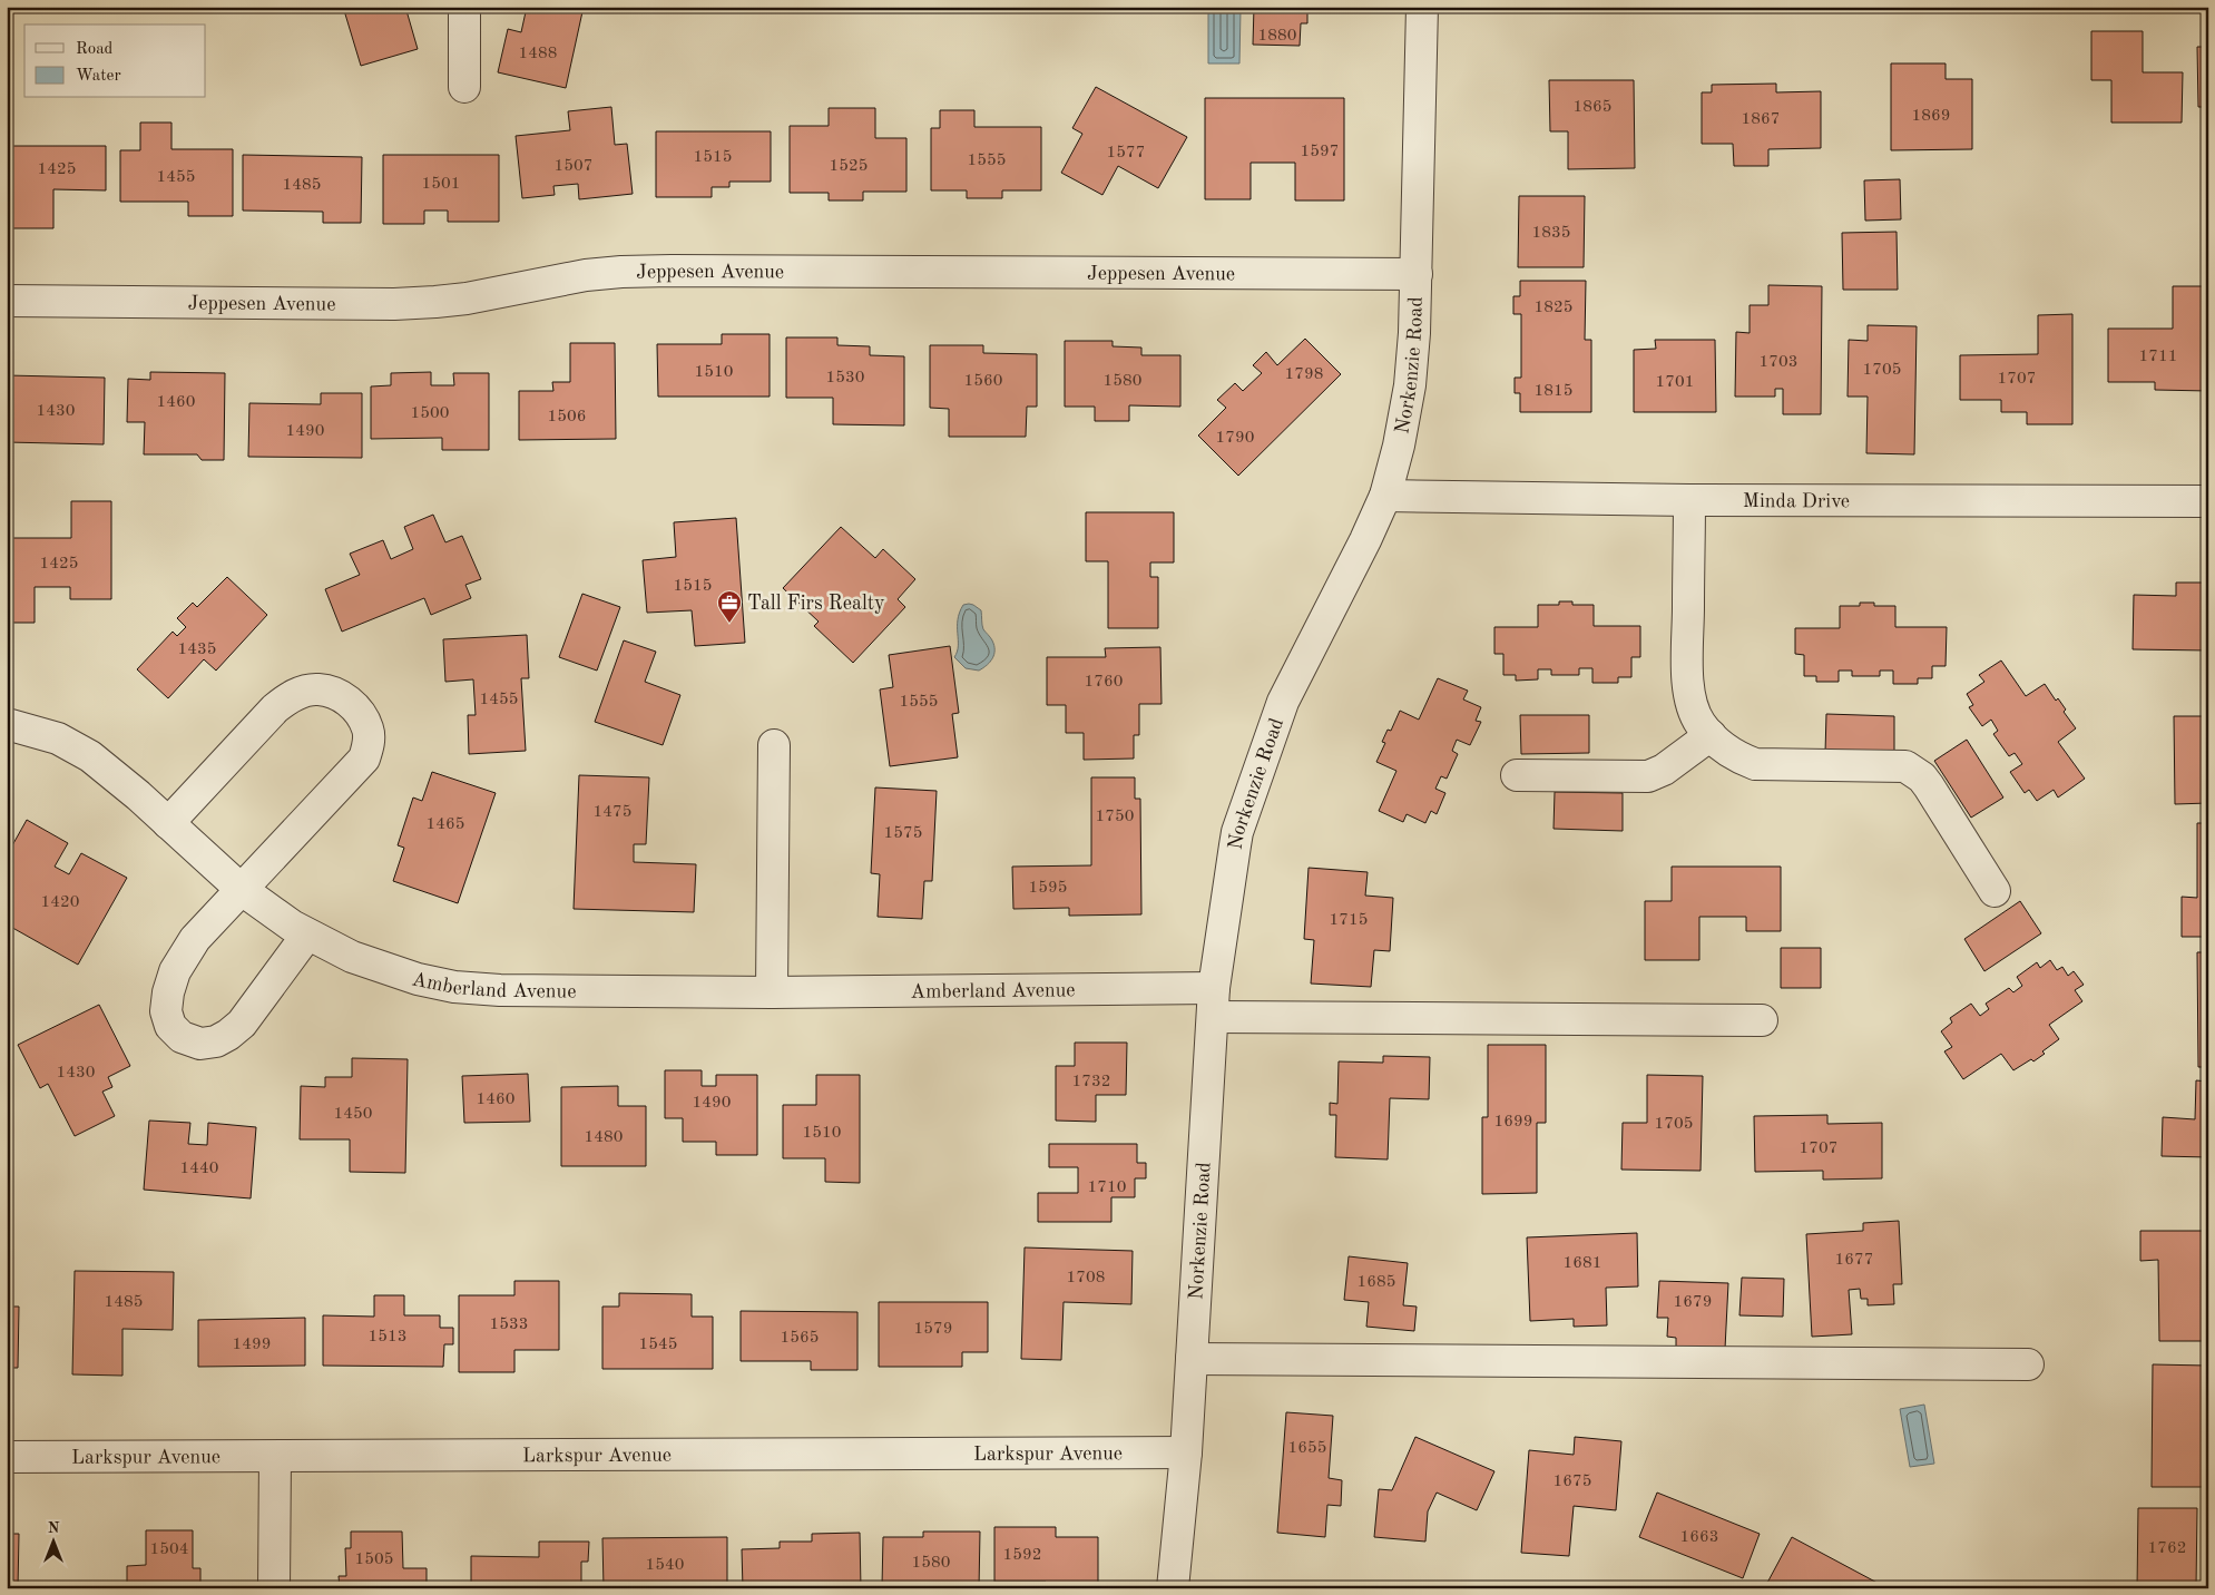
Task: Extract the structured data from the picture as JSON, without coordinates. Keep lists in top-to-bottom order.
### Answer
{
  "streets": {
    "street": [
      "Jeppesen Avenue",
      "Norkenzie Road",
      "Minda Drive",
      "Amberland Avenue",
      "Larkspur Avenue"
    ]
  },
  "crossings": [
    ["Jeppesen Avenue", "Norkenzie Road"],
    ["Norkenzie Road", "Minda Drive"],
    ["Norkenzie Road", "Amberland Avenue"],
    ["Norkenzie Road", "Larkspur Avenue"]
  ],
  "places": {
    "office": ["Tall Firs Realty"]
  },
  "house_numbers": [
    "1880",
    "1488",
    "1865",
    "1869",
    "1867",
    "1597",
    "1577",
    "1515",
    "1555",
    "1507",
    "1525",
    "1425",
    "1455",
    "1501",
    "1485",
    "1835",
    "1825",
    "1711",
    "1703",
    "1705",
    "1510",
    "1798",
    "1530",
    "1707",
    "1560",
    "1580",
    "1701",
    "1815",
    "1460",
    "1430",
    "1500",
    "1506",
    "1490",
    "1790",
    "1425",
    "1515",
    "1435",
    "1760",
    "1455",
    "1555",
    "1475",
    "1750",
    "1465",
    "1575",
    "1595",
    "1420",
    "1715",
    "1430",
    "1732",
    "1460",
    "1490",
    "1450",
    "1699",
    "1705",
    "1510",
    "1480",
    "1707",
    "1440",
    "1710",
    "1677",
    "1681",
    "1708",
    "1685",
    "1485",
    "1679",
    "1533",
    "1579",
    "1513",
    "1565",
    "1499",
    "1545",
    "1655",
    "1675",
    "1663",
    "1762",
    "1504",
    "1592",
    "1505",
    "1580",
    "1540"
  ],
  "legend": ["Road", "Water"],
  "north": "top"
}
